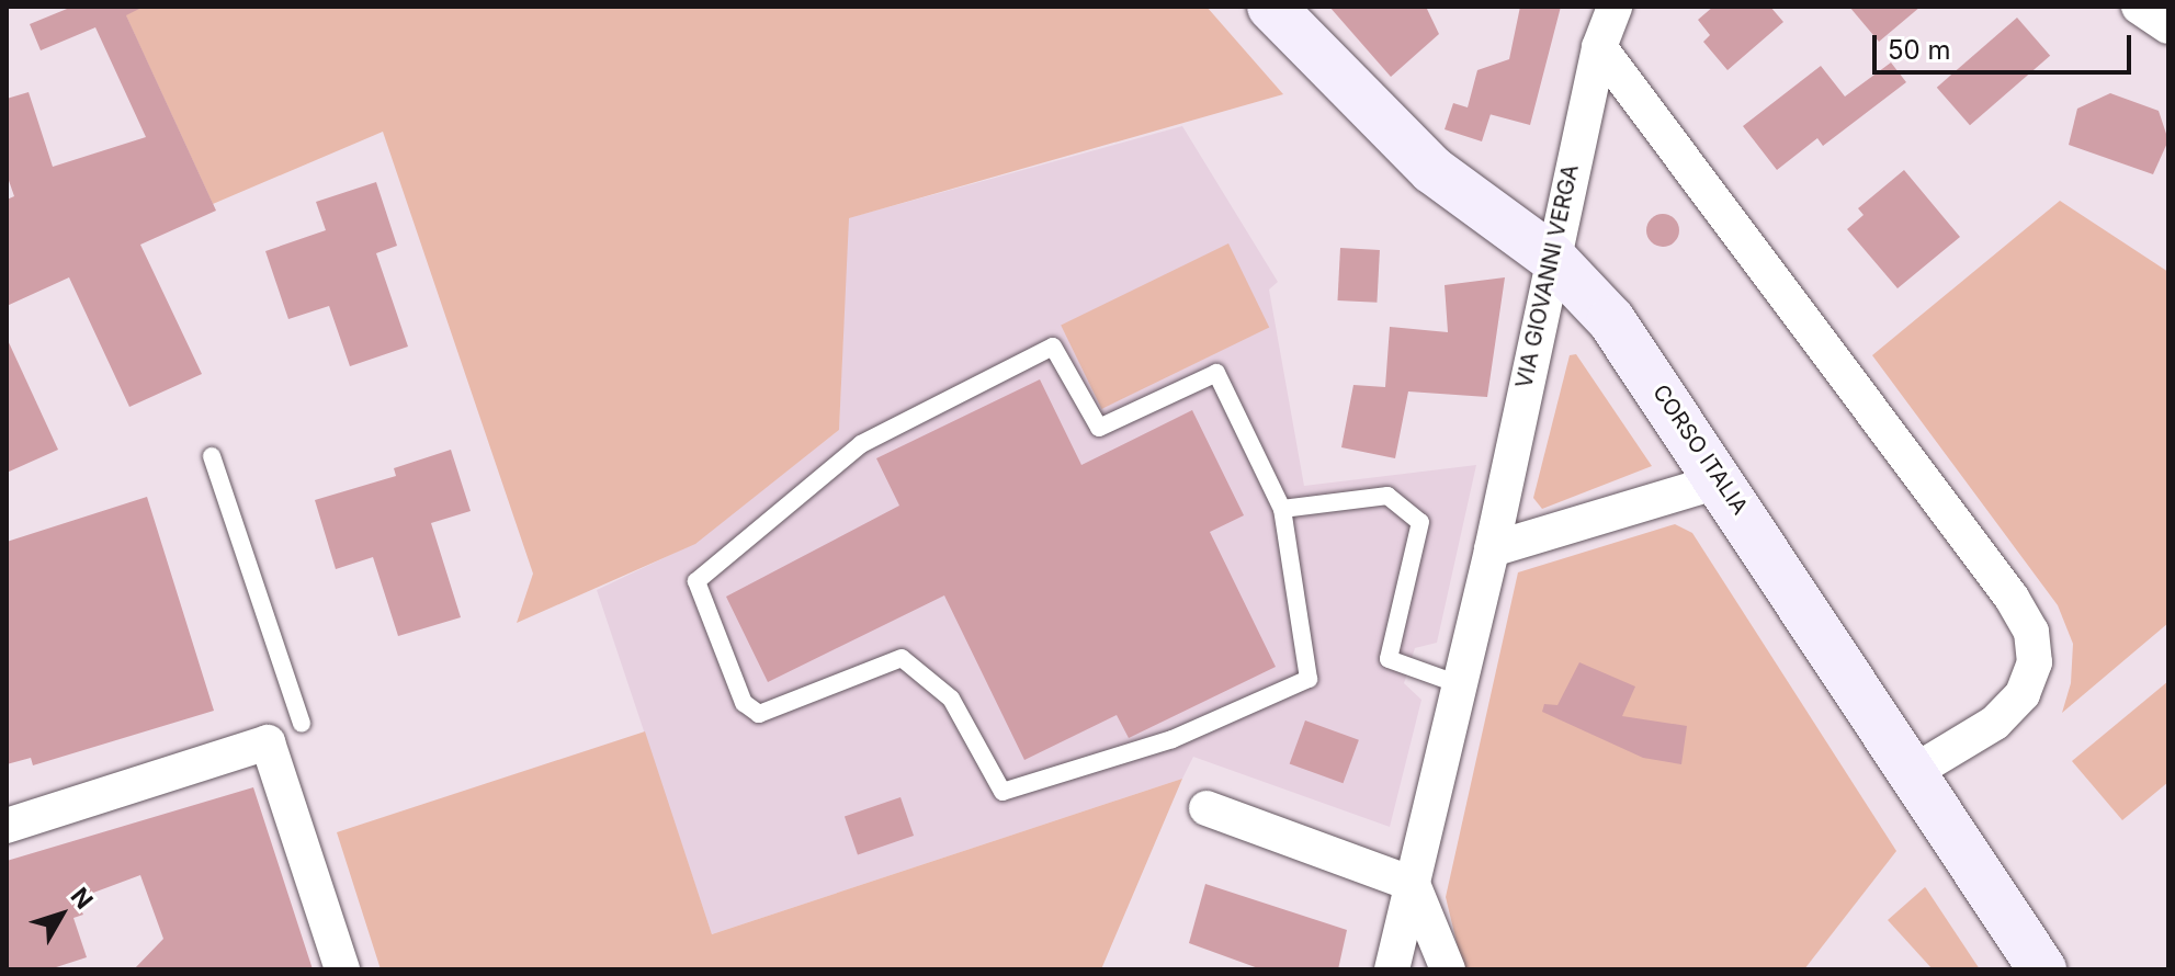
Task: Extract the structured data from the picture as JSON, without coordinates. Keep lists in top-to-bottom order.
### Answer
{
  "streets": {
    "street": ["VIA GIOVANNI VERGA", "CORSO ITALIA"]
  },
  "crossings": [
    ["VIA GIOVANNI VERGA", "CORSO ITALIA"]
  ],
  "scale_bar": "50 m",
  "north": "top right"
}
